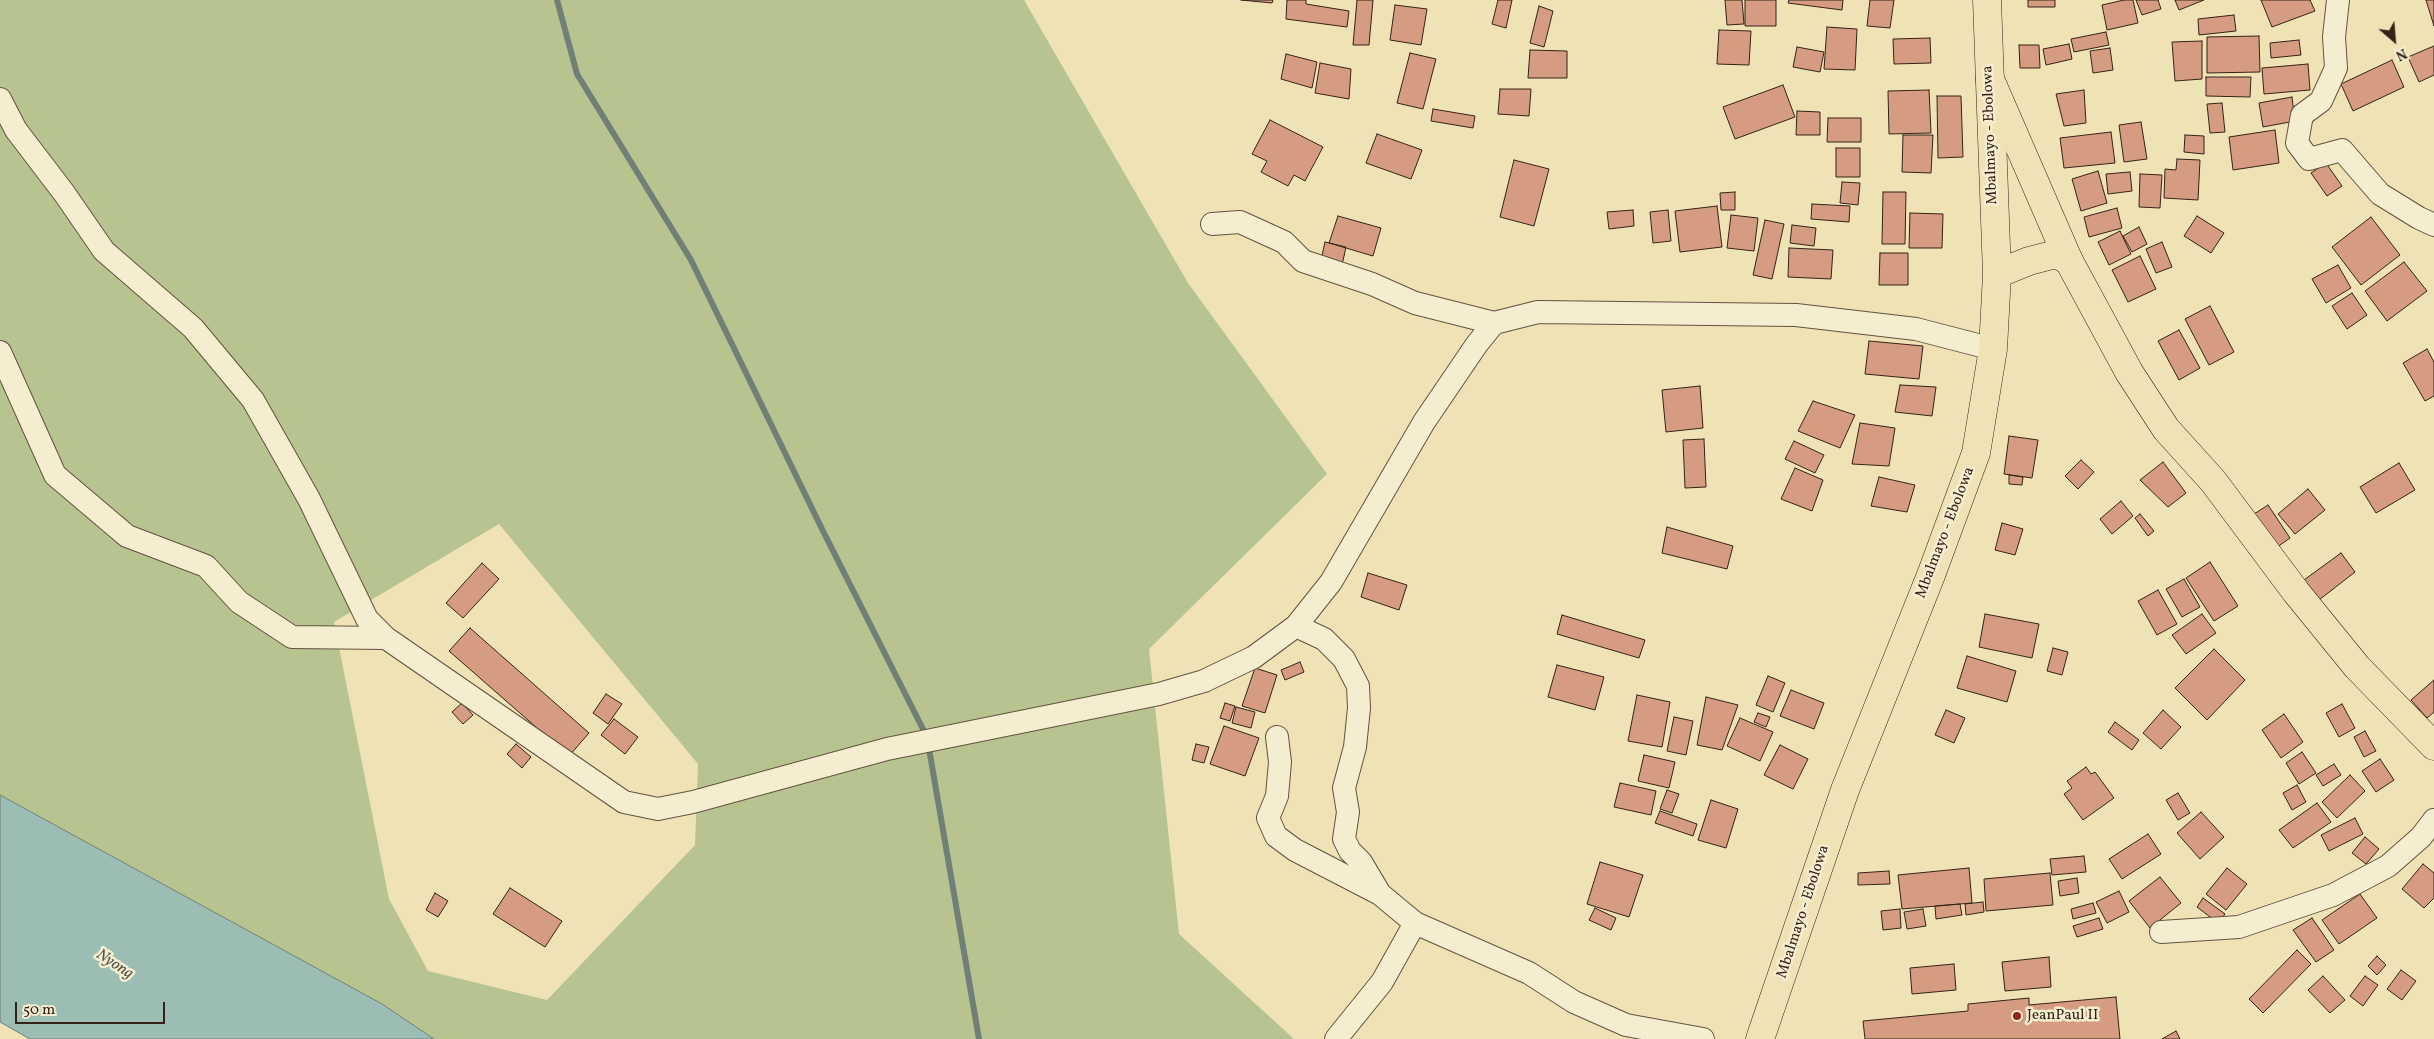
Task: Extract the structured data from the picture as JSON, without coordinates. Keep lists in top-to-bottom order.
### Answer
{
  "streets": {
    "main road": ["Mbalmayo - Ebolowa"]
  },
  "water": ["Nyong"],
  "places": ["JeanPaul II"],
  "scale_bar": "50 m",
  "north": "bottom right"
}
